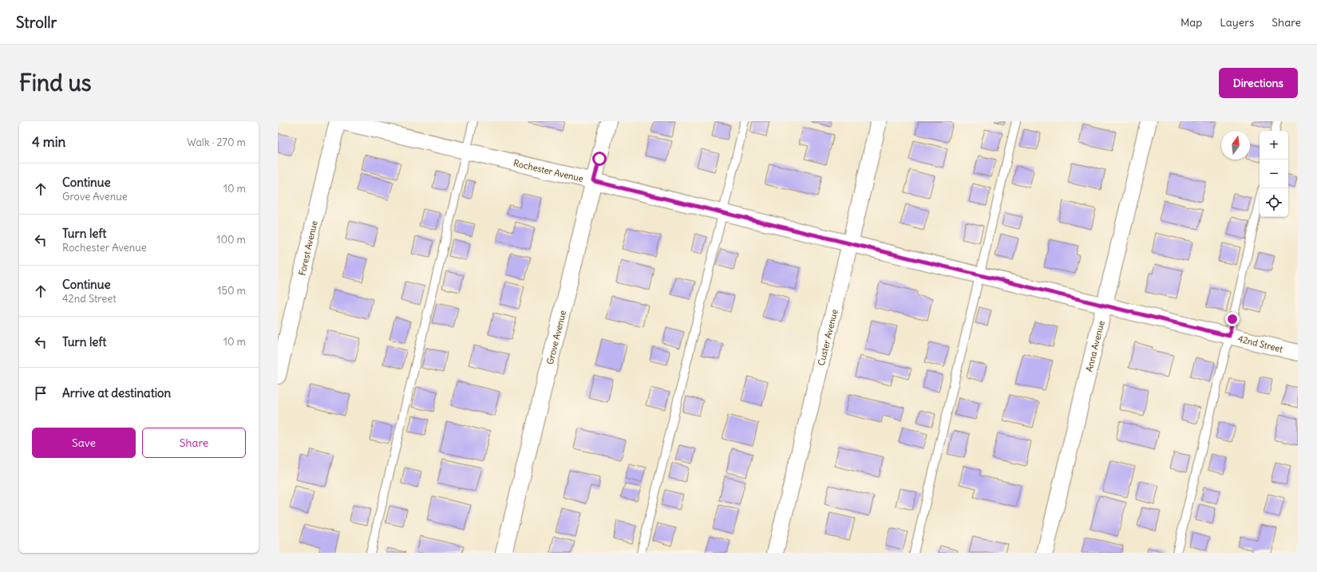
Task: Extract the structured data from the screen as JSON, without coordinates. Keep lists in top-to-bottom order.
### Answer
{
  "streets": {
    "street": [
      "Rochester Avenue",
      "Forest Avenue",
      "Grove Avenue",
      "Custer Avenue",
      "42nd Street",
      "Anna Avenue"
    ]
  },
  "crossings": [
    ["Rochester Avenue", "Forest Avenue"],
    ["Rochester Avenue", "Grove Avenue"],
    ["Rochester Avenue", "Custer Avenue"],
    ["Rochester Avenue", "42nd Street"],
    ["Custer Avenue", "42nd Street"],
    ["42nd Street", "Anna Avenue"]
  ],
  "north": "top",
  "page": {
    "header": "Strollr",
    "nav": ["Map", "Layers", "Share"],
    "buttons": [
      "Directions",
      ["Save", "Share"]
    ],
    "title": "Find us",
    "heading": ["4 min", "Walk · 270 m"],
    "map_buttons": ["+", "−"],
    "list": [
      ["Continue", "Grove Avenue", "10 m"],
      ["Turn left", "Rochester Avenue", "100 m"],
      ["Continue", "42nd Street", "150 m"],
      ["Turn left", "10 m"],
      "Arrive at destination"
    ]
  }
}
